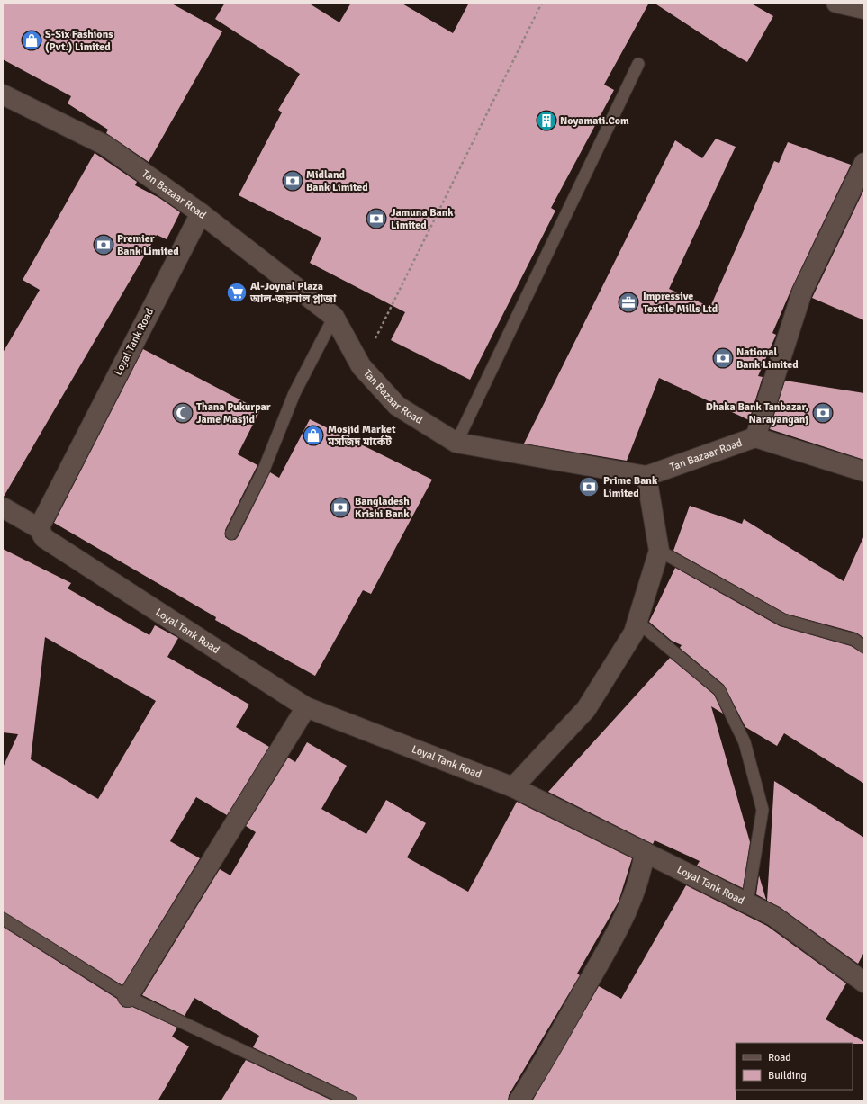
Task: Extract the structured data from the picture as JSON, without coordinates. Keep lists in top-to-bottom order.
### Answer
{
  "streets": {
    "street": ["Tan Bazaar Road", "Loyal Tank Road"]
  },
  "crossings": [
    ["Tan Bazaar Road", "Loyal Tank Road"]
  ],
  "places": {
    "shop": ["S-Six Fashions (Pvt.) Limited", "Mosjid Market মসজিদ মার্কেট"],
    "building": ["Noyamati.Com"],
    "bank": [
      "Midland Bank Limited",
      "Jamuna Bank Limited",
      "Premier Bank Limited",
      "National Bank Limited",
      "Dhaka Bank Tanbazar, Narayanganj",
      "Prime Bank Limited",
      "Bangladesh Krishi Bank"
    ],
    "supermarket": ["Al-Joynal Plaza আল-জয়নাল প্লাজা"],
    "office": ["Impressive Textile Mills Ltd"],
    "mosque": ["Thana Pukurpar Jame Masjid"]
  },
  "legend": ["Road", "Building"]
}
